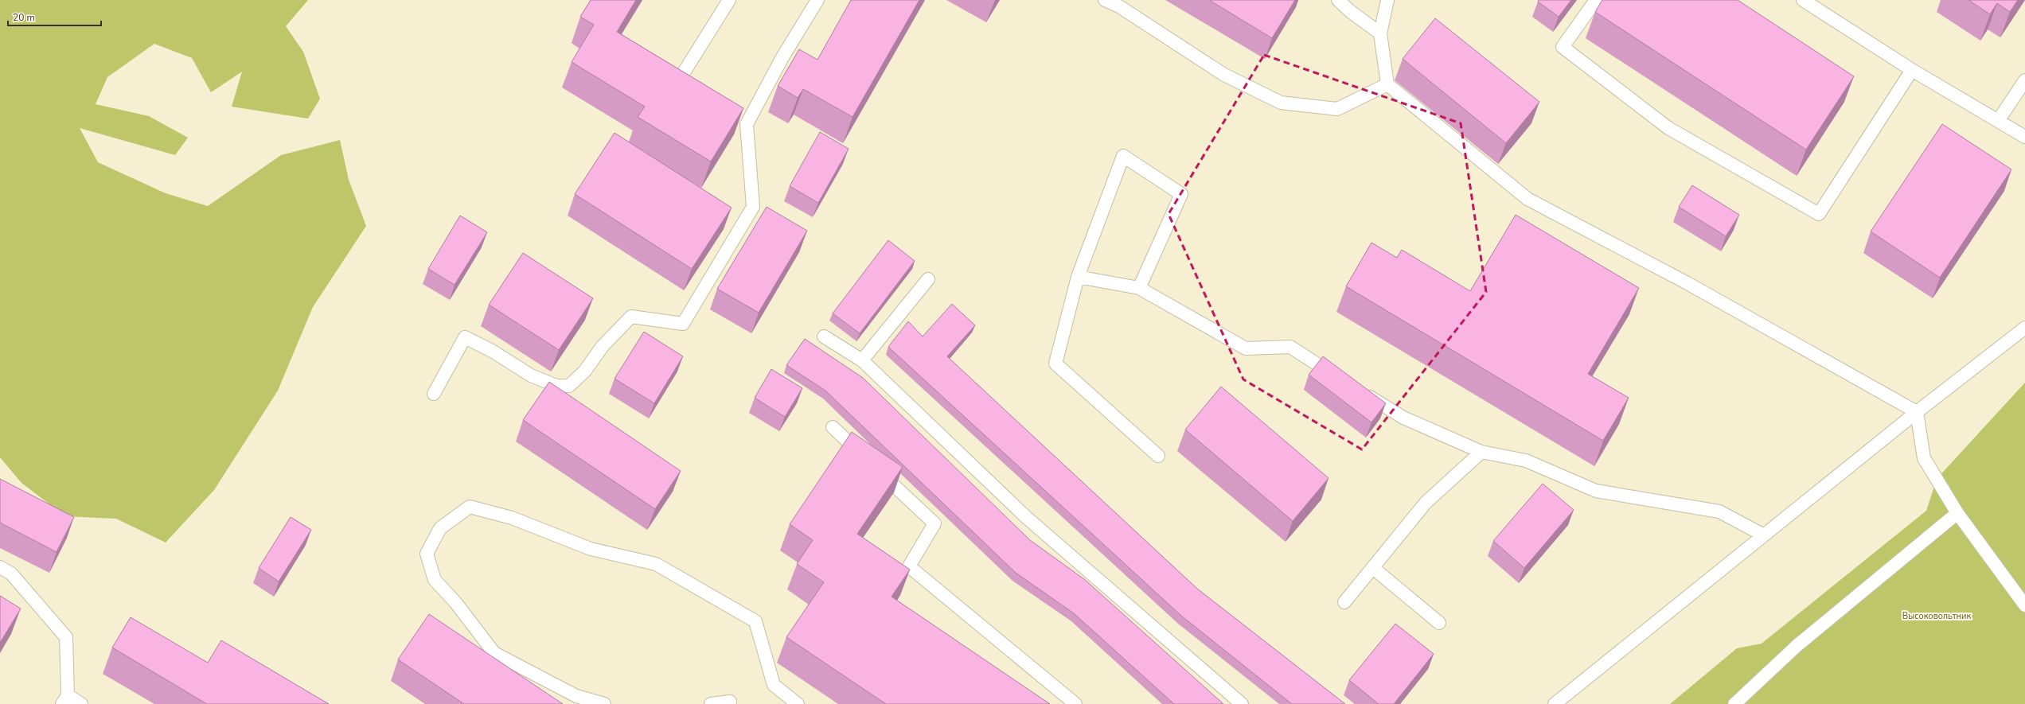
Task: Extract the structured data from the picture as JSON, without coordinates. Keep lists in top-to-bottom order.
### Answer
{
  "parks": ["Высоковольтник"],
  "scale_bar": "20 m"
}
